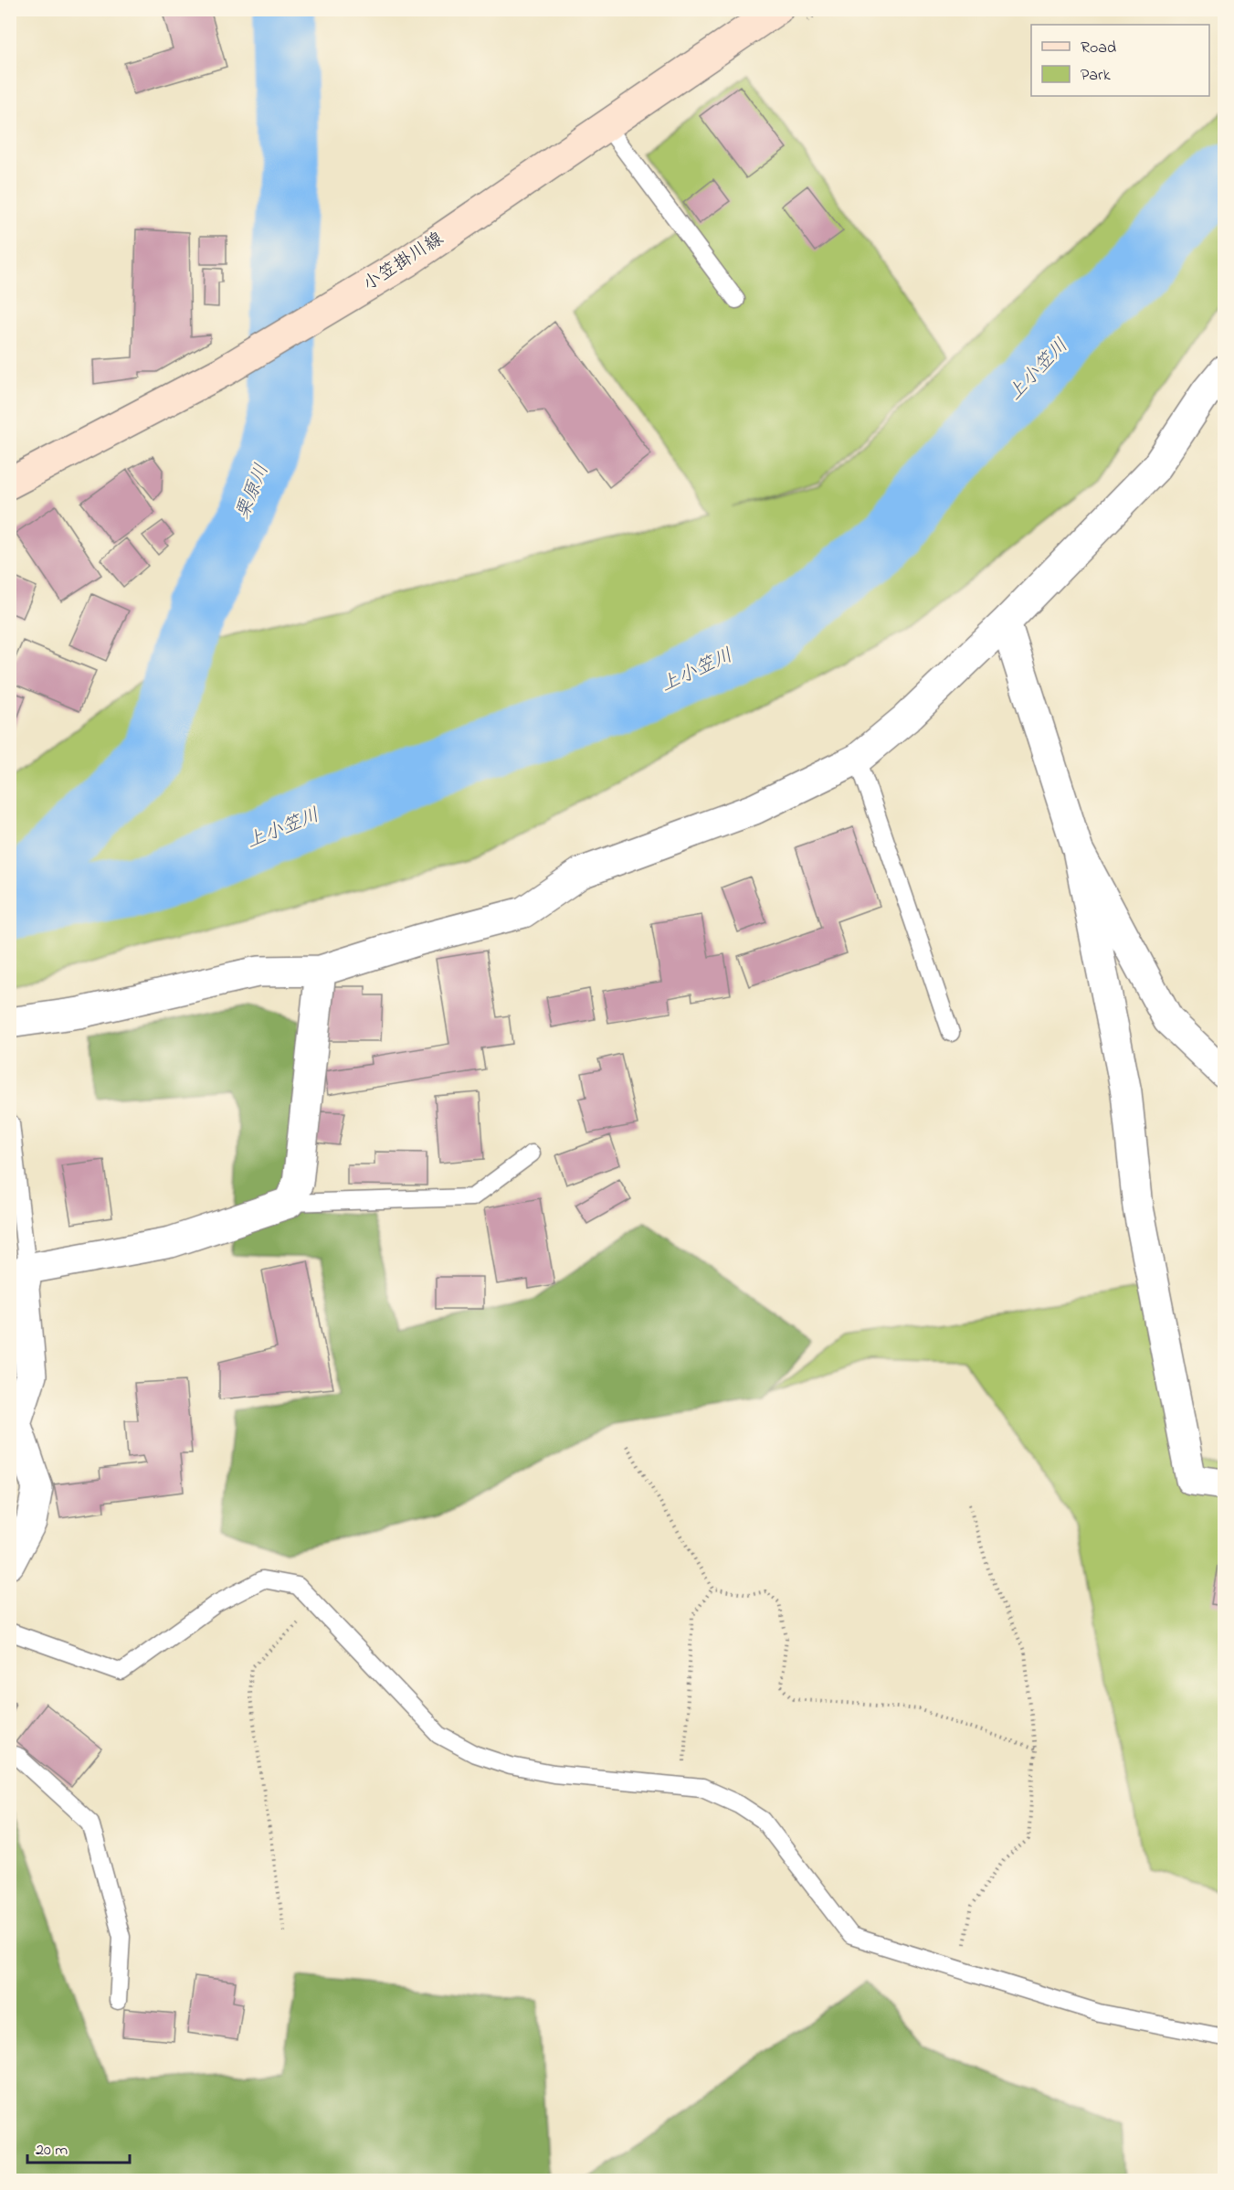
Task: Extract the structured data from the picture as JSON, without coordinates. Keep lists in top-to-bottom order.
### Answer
{
  "streets": {
    "main road": ["小笠掛川線"]
  },
  "water": ["上小笠川", "栗原川"],
  "legend": ["Road", "Park"],
  "scale_bar": "20 m"
}
